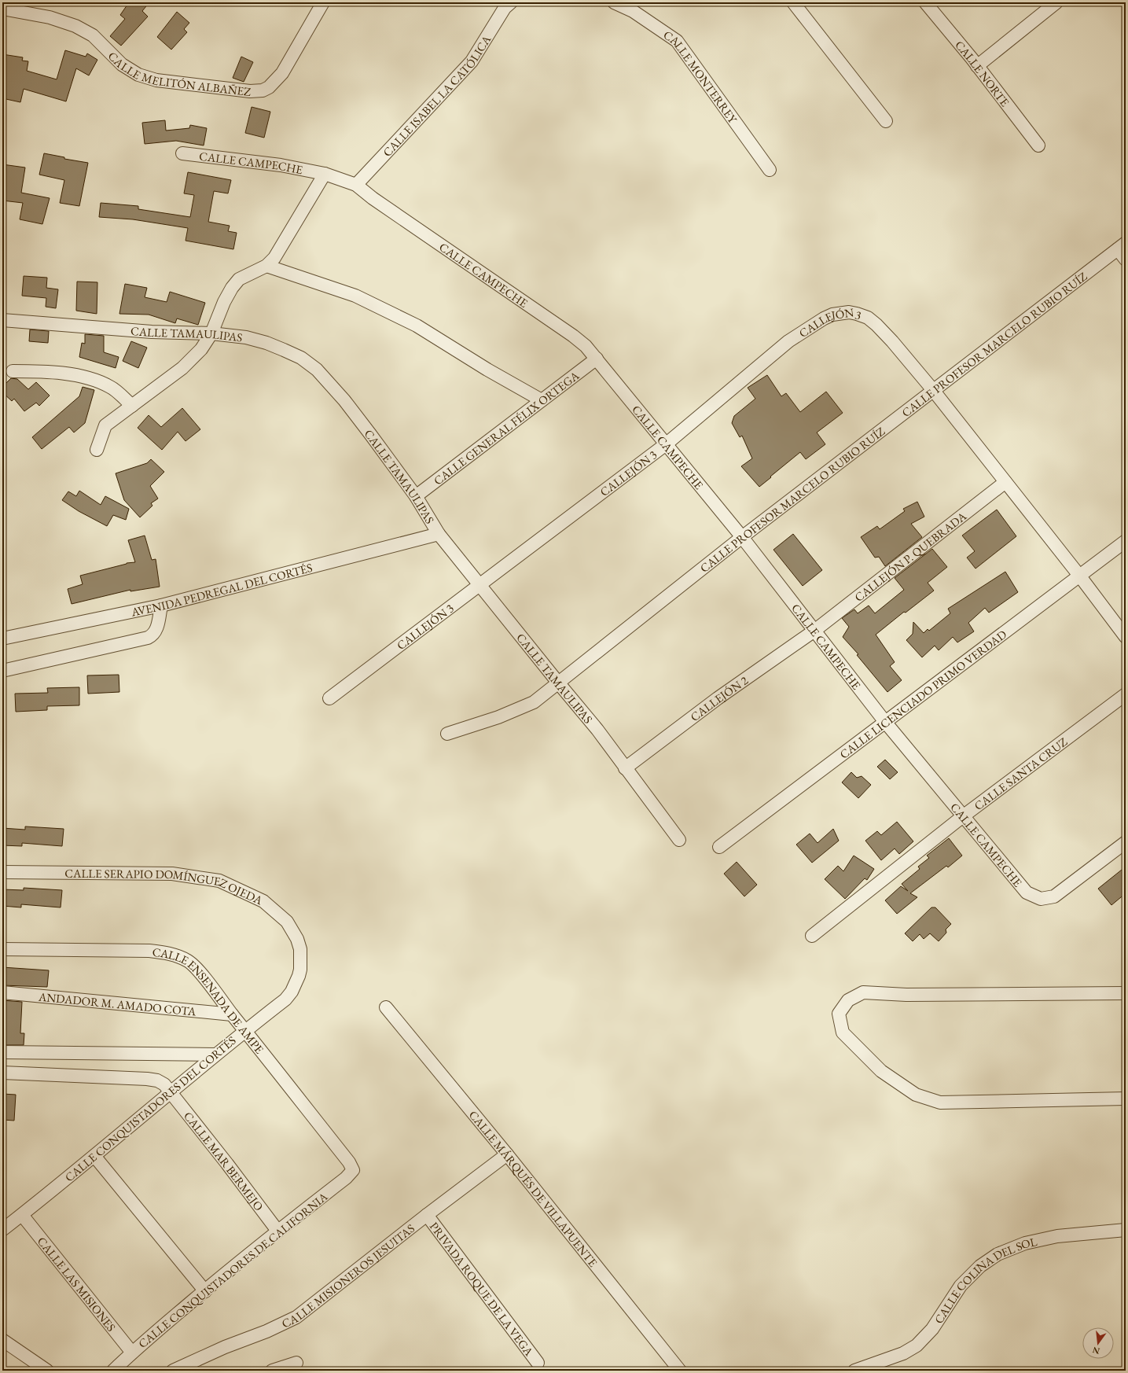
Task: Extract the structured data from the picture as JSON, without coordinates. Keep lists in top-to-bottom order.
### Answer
{
  "streets": {
    "street": [
      "CALLE MELITÓN ALBAÑEZ",
      "CALLE NORTE",
      "CALLE MONTERREY",
      "CALLE ISABEL LA CATÓLICA",
      "CALLE CAMPECHE",
      "CALLEJÓN 3",
      "CALLE TAMAULIPAS",
      "CALLE PROFESOR MARCELO RUBIO RUÍZ",
      "CALLE GENERAL FÉLIX ORTEGA",
      "CALLEJÓN P. QUEBRADA",
      "AVENIDA PEDREGAL DEL CORTÉS",
      "CALLE LICENCIADO PRIMO VERDAD",
      "CALLEJÓN 2",
      "CALLE SANTA CRUZ",
      "CALLE SERAPIO DOMÍNGUEZ OJEDA",
      "ANDADOR M. AMADO COTA",
      "CALLE ENSENADA DE AMPE",
      "CALLE CONQUISTADORES DEL CORTÉS",
      "CALLE MAR BERMEJO",
      "CALLE MÁRQUÉS DE VILLAPUENTE",
      "CALLE CONQUISTADORES DE CALIFORNIA",
      "CALLE MISIONEROS JESUITAS",
      "CALLE LAS MISIONES",
      "CALLE COLINA DEL SOL",
      "PRIVADA ROQUE DE LA VEGA"
    ]
  },
  "crossings": [
    ["CALLE ISABEL LA CATÓLICA", "CALLE CAMPECHE"],
    ["CALLE CAMPECHE", "CALLEJÓN 3"],
    ["CALLE CAMPECHE", "CALLE PROFESOR MARCELO RUBIO RUÍZ"],
    ["CALLE CAMPECHE", "CALLE GENERAL FÉLIX ORTEGA"],
    ["CALLE CAMPECHE", "CALLEJÓN P. QUEBRADA"],
    ["CALLE CAMPECHE", "CALLE LICENCIADO PRIMO VERDAD"],
    ["CALLE CAMPECHE", "CALLEJÓN 2"],
    ["CALLE CAMPECHE", "CALLE SANTA CRUZ"],
    ["CALLEJÓN 3", "CALLE TAMAULIPAS"],
    ["CALLEJÓN 3", "CALLE PROFESOR MARCELO RUBIO RUÍZ"],
    ["CALLEJÓN 3", "CALLEJÓN P. QUEBRADA"],
    ["CALLEJÓN 3", "CALLE LICENCIADO PRIMO VERDAD"],
    ["CALLE TAMAULIPAS", "CALLE PROFESOR MARCELO RUBIO RUÍZ"],
    ["CALLE TAMAULIPAS", "CALLE GENERAL FÉLIX ORTEGA"],
    ["CALLE TAMAULIPAS", "AVENIDA PEDREGAL DEL CORTÉS"],
    ["CALLE TAMAULIPAS", "CALLEJÓN 2"],
    ["CALLEJÓN P. QUEBRADA", "CALLEJÓN 2"],
    ["CALLE SERAPIO DOMÍNGUEZ OJEDA", "CALLE CONQUISTADORES DEL CORTÉS"],
    ["ANDADOR M. AMADO COTA", "CALLE ENSENADA DE AMPE"],
    ["CALLE ENSENADA DE AMPE", "CALLE CONQUISTADORES DEL CORTÉS"],
    ["CALLE ENSENADA DE AMPE", "CALLE CONQUISTADORES DE CALIFORNIA"],
    ["CALLE CONQUISTADORES DEL CORTÉS", "CALLE MAR BERMEJO"],
    ["CALLE CONQUISTADORES DEL CORTÉS", "CALLE LAS MISIONES"],
    ["CALLE MAR BERMEJO", "CALLE CONQUISTADORES DE CALIFORNIA"],
    ["CALLE MÁRQUÉS DE VILLAPUENTE", "CALLE MISIONEROS JESUITAS"],
    ["CALLE CONQUISTADORES DE CALIFORNIA", "CALLE LAS MISIONES"],
    ["CALLE MISIONEROS JESUITAS", "PRIVADA ROQUE DE LA VEGA"]
  ],
  "north": "bottom"
}
